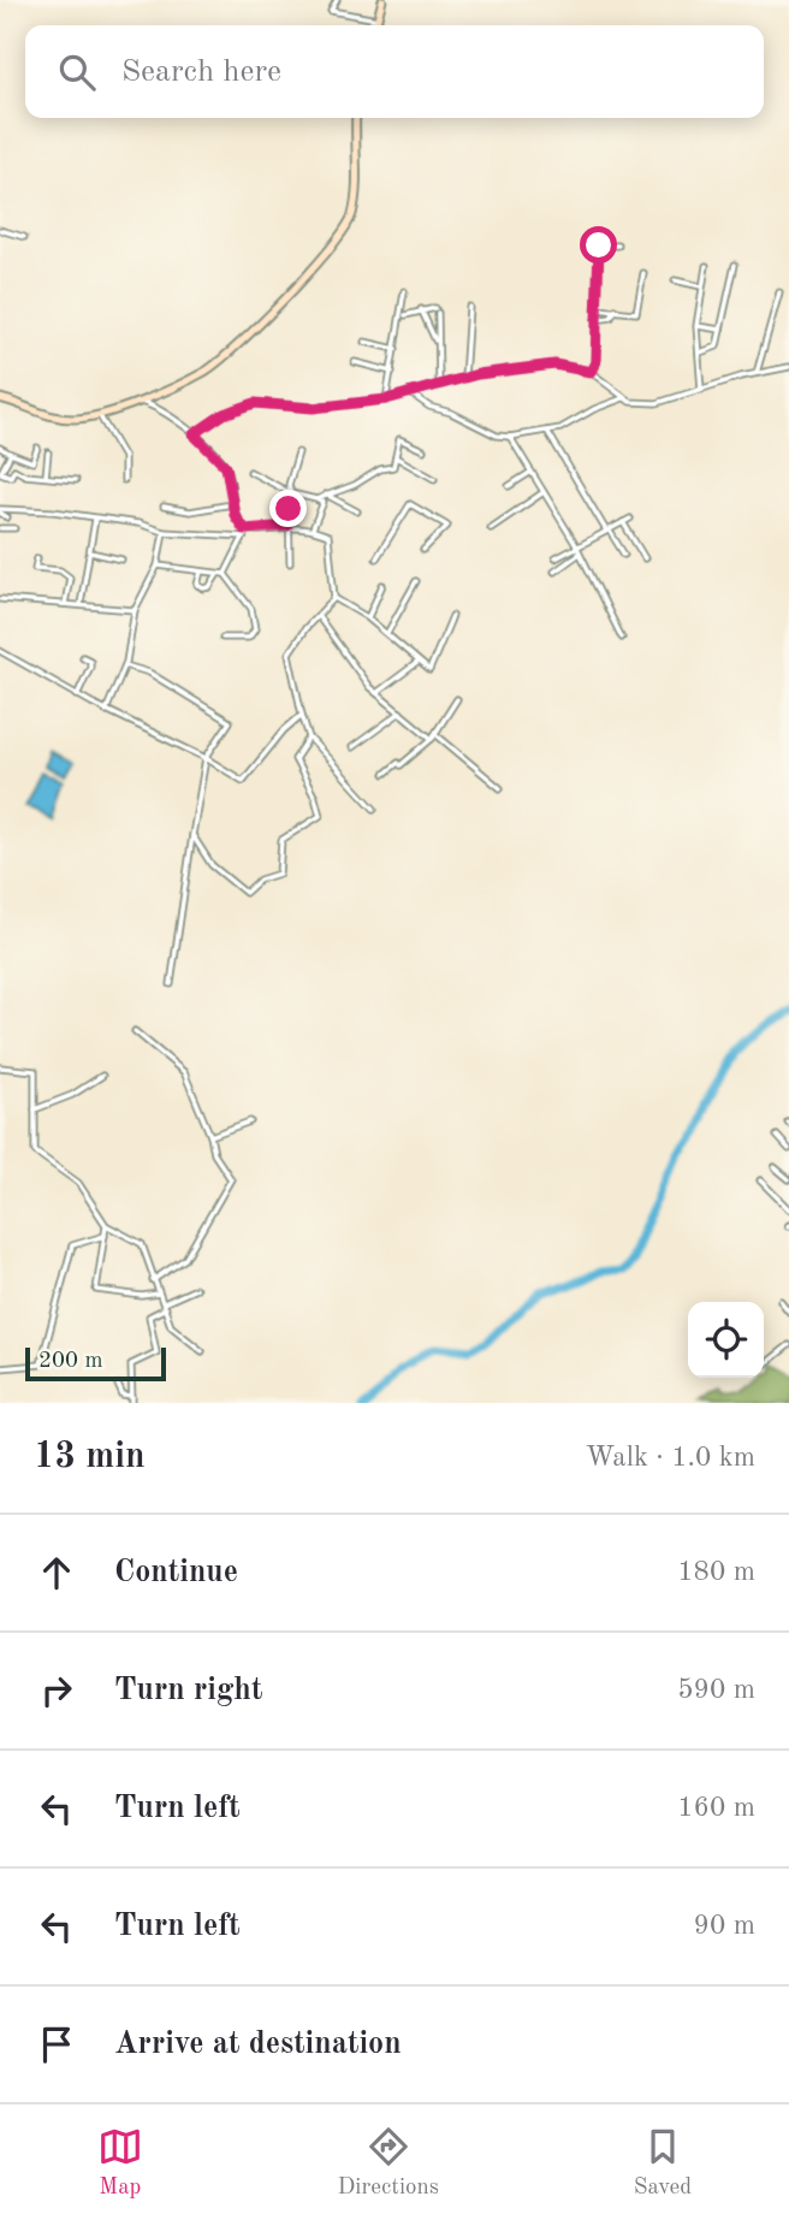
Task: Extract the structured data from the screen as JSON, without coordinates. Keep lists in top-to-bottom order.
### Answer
{
  "scale_bar": "200 m",
  "page": {
    "search": "Search here",
    "scale": "200 m",
    "heading": ["13 min", "Walk · 1.0 km"],
    "list": [
      ["Continue", "180 m"],
      ["Turn right", "590 m"],
      ["Turn left", "160 m"],
      ["Turn left", "90 m"],
      "Arrive at destination"
    ],
    "nav": ["Map", "Directions", "Saved"]
  }
}
